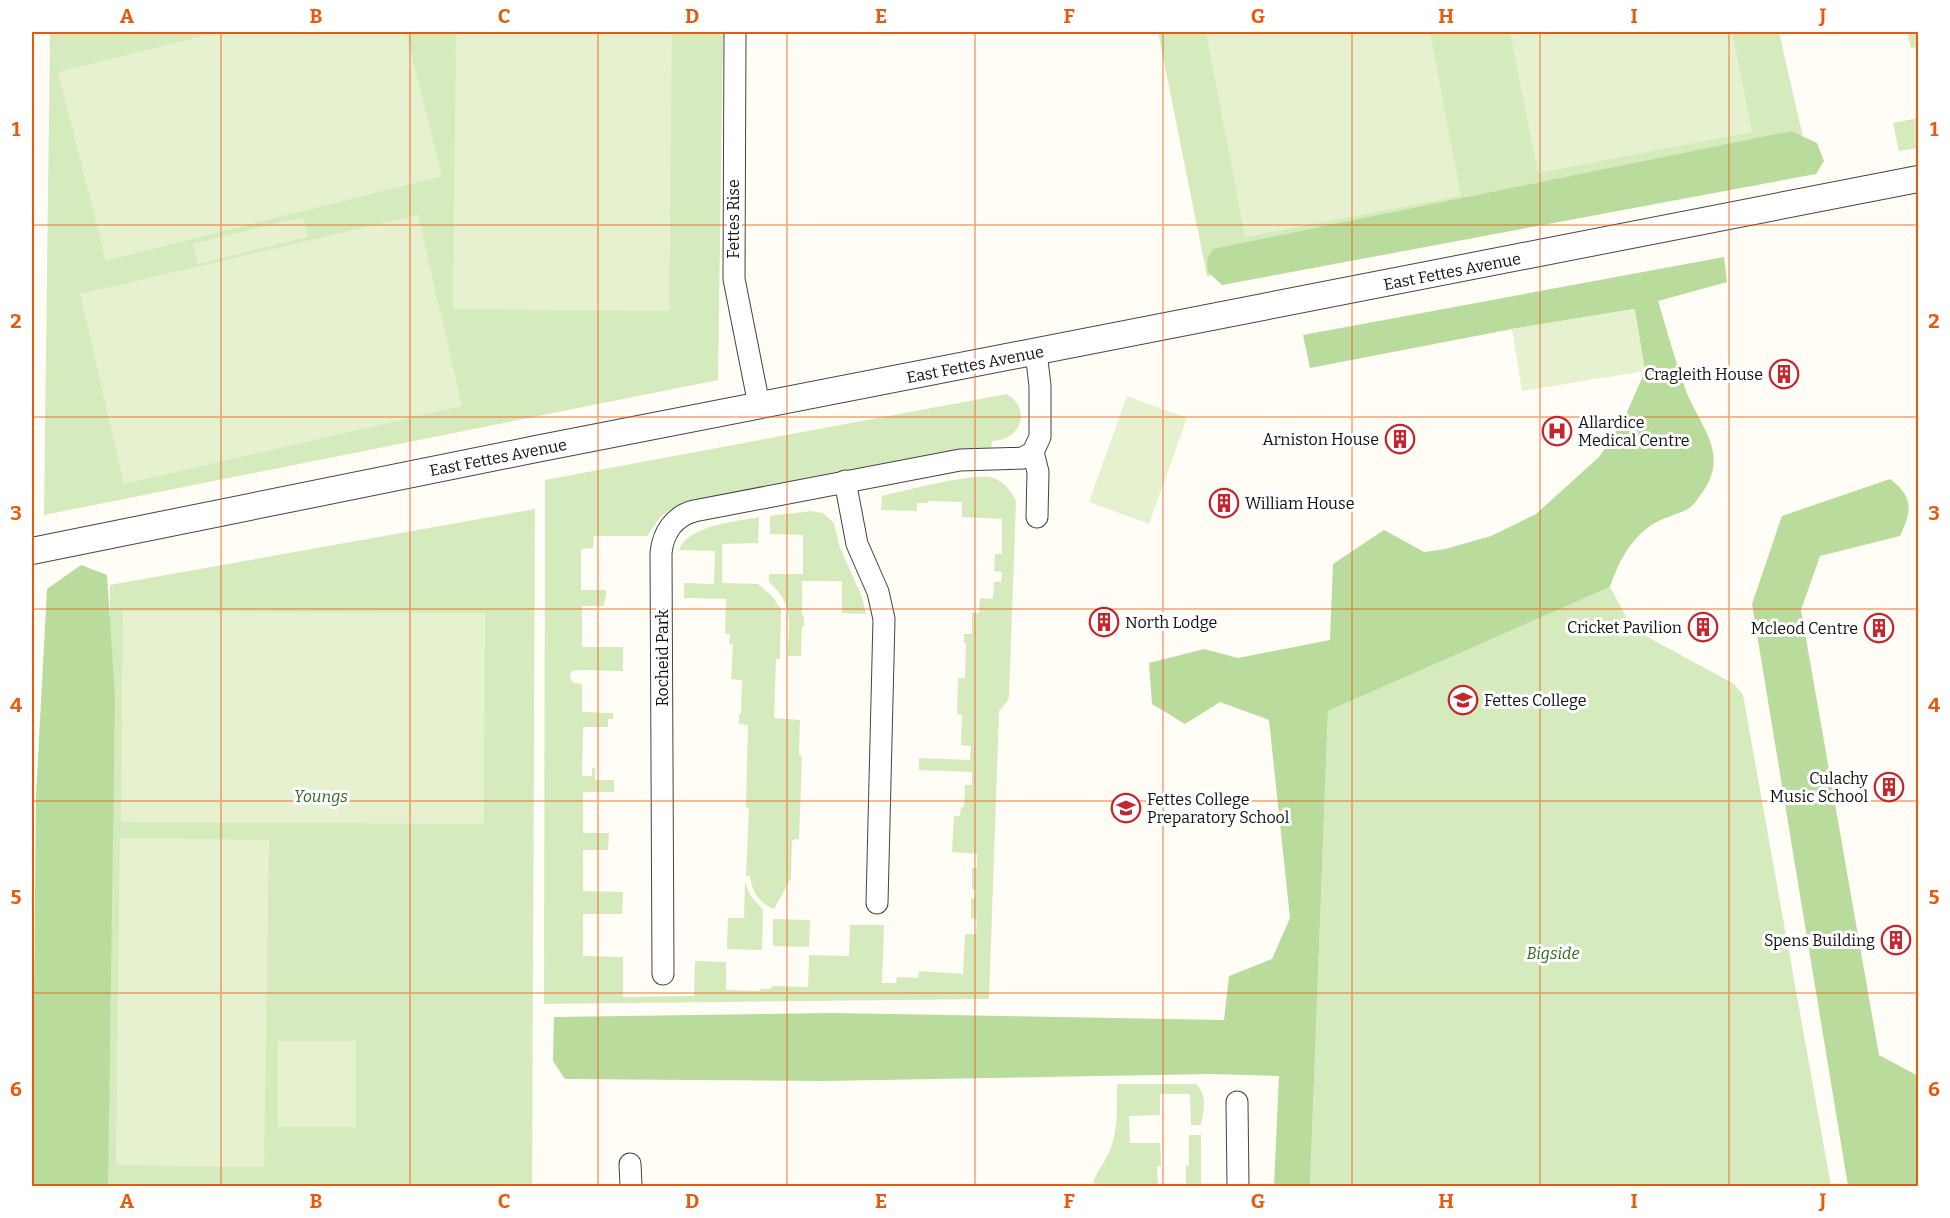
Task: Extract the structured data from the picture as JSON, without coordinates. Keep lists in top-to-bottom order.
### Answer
{
  "streets": {
    "street": ["Fettes Rise", "East Fettes Avenue", "Rocheid Park"]
  },
  "crossings": [
    ["Fettes Rise", "East Fettes Avenue"]
  ],
  "parks": ["Youngs", "Bigside"],
  "places": {
    "building": [
      "Cragleith House",
      "Arniston House",
      "William House",
      "North Lodge",
      "Cricket Pavilion",
      "Mcleod Centre",
      "Culachy Music School",
      "Spens Building"
    ],
    "hospital": ["Allardice Medical Centre"],
    "school or university": ["Fettes College", "Fettes College Preparatory School"]
  },
  "grid": {
    "columns": [
      "A",
      "B",
      "C",
      "D",
      "E",
      "F",
      "G",
      "H",
      "I",
      "J"
    ],
    "rows": [
      "1",
      "2",
      "3",
      "4",
      "5",
      "6"
    ]
  }
}
